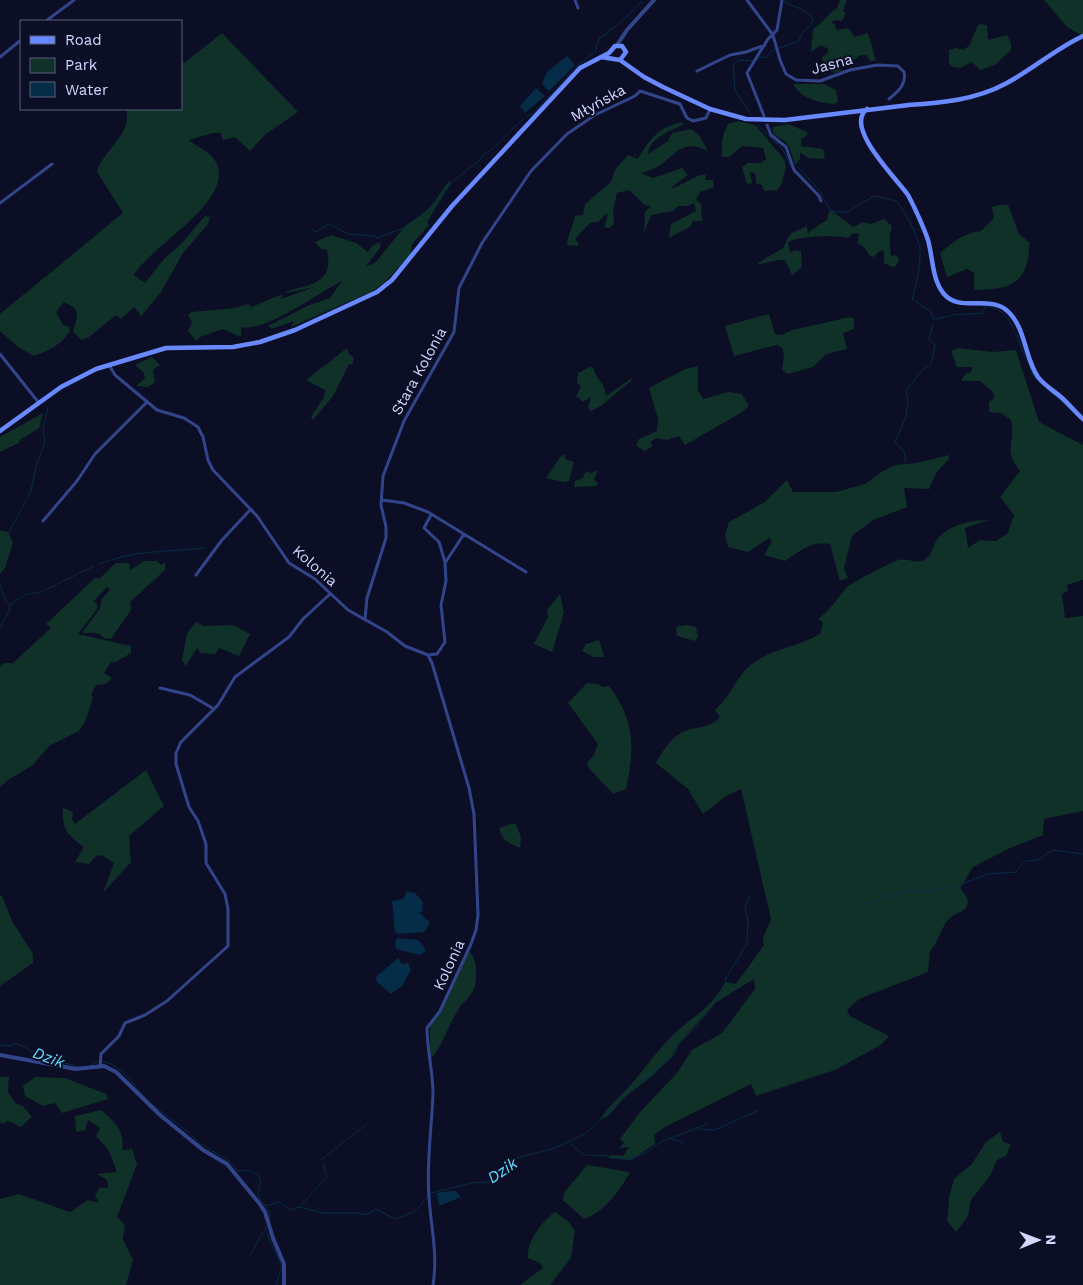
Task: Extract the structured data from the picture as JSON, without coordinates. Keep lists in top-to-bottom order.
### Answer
{
  "streets": {
    "street": [
      "Jasna",
      "Młyńska",
      "Stara Kolonia",
      "Kolonia"
    ]
  },
  "crossings": [
    ["Młyńska", "Stara Kolonia"],
    ["Stara Kolonia", "Kolonia"]
  ],
  "water": ["Dzik"],
  "legend": ["Road", "Park", "Water"],
  "north": "right"
}
